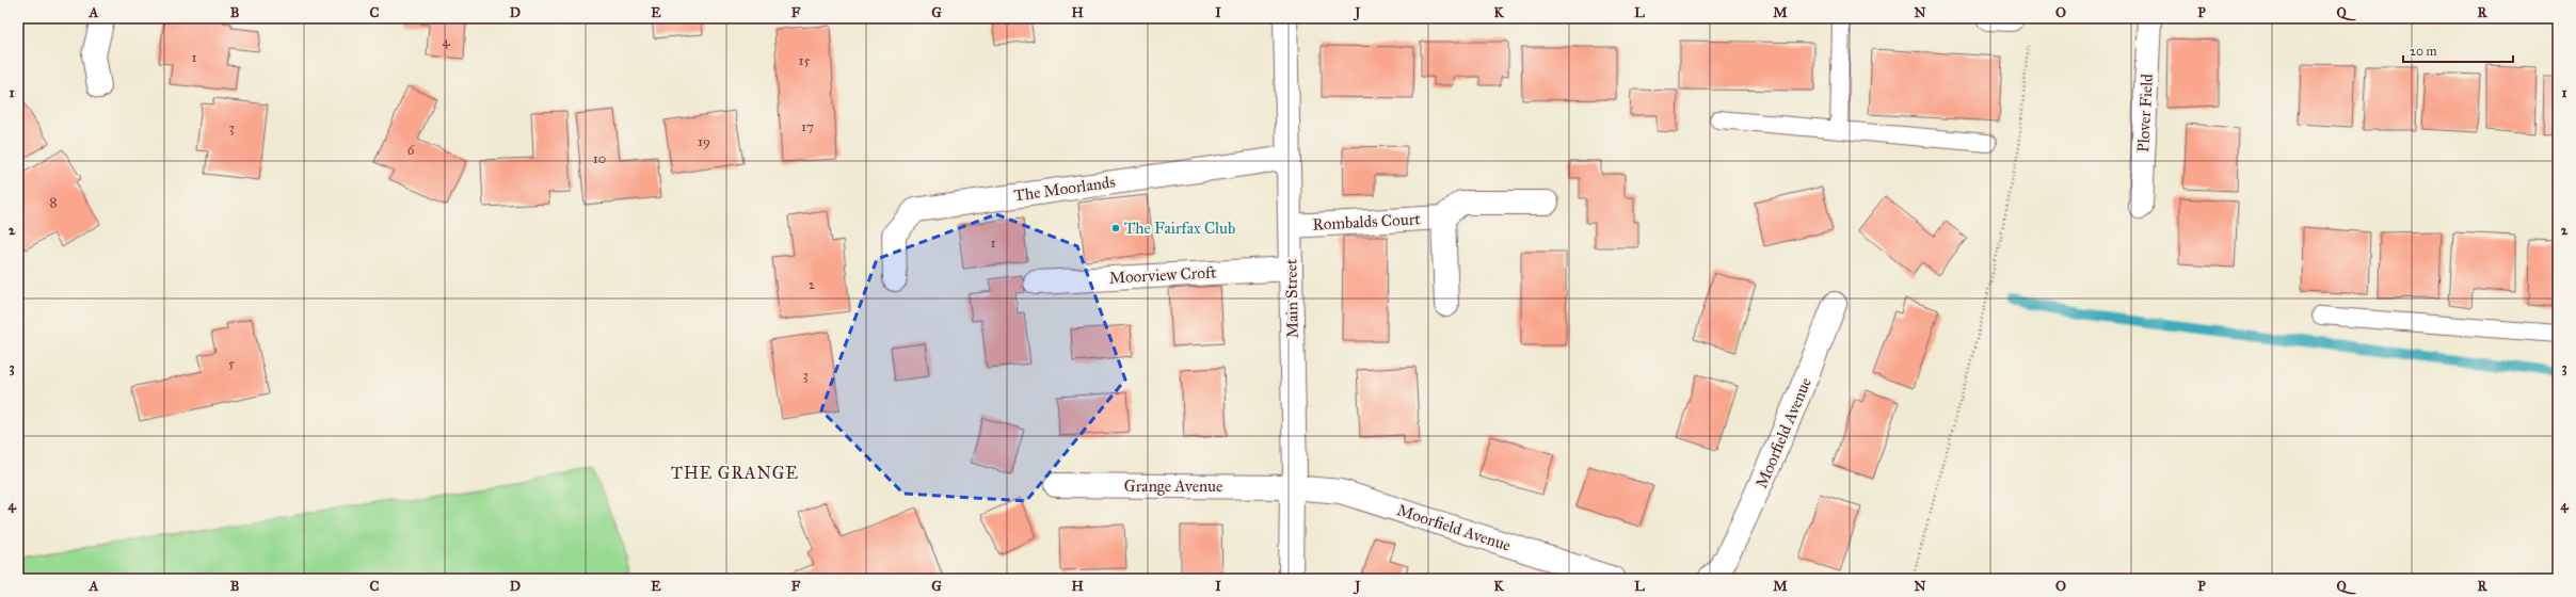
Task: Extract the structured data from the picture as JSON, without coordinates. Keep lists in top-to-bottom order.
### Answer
{
  "streets": {
    "street": [
      "Plover Field",
      "The Moorlands",
      "Rombalds Court",
      "Moorview Croft",
      "Main Street",
      "Moorfield Avenue",
      "Grange Avenue"
    ]
  },
  "crossings": [
    ["The Moorlands", "Main Street"],
    ["Rombalds Court", "Main Street"],
    ["Moorview Croft", "Main Street"],
    ["Main Street", "Moorfield Avenue"],
    ["Main Street", "Grange Avenue"],
    ["Moorfield Avenue", "Grange Avenue"]
  ],
  "districts": ["THE GRANGE"],
  "places": ["The Fairfax Club"],
  "house_numbers": [
    "4",
    "1",
    "15",
    "17",
    "3",
    "19",
    "6",
    "10",
    "8",
    "1",
    "2",
    "5",
    "3"
  ],
  "scale_bar": "20 m",
  "grid": {
    "columns": [
      "A",
      "B",
      "C",
      "D",
      "E",
      "F",
      "G",
      "H",
      "I",
      "J",
      "K",
      "L",
      "M",
      "N",
      "O",
      "P",
      "Q",
      "R"
    ],
    "rows": [
      "1",
      "2",
      "3",
      "4"
    ]
  }
}
